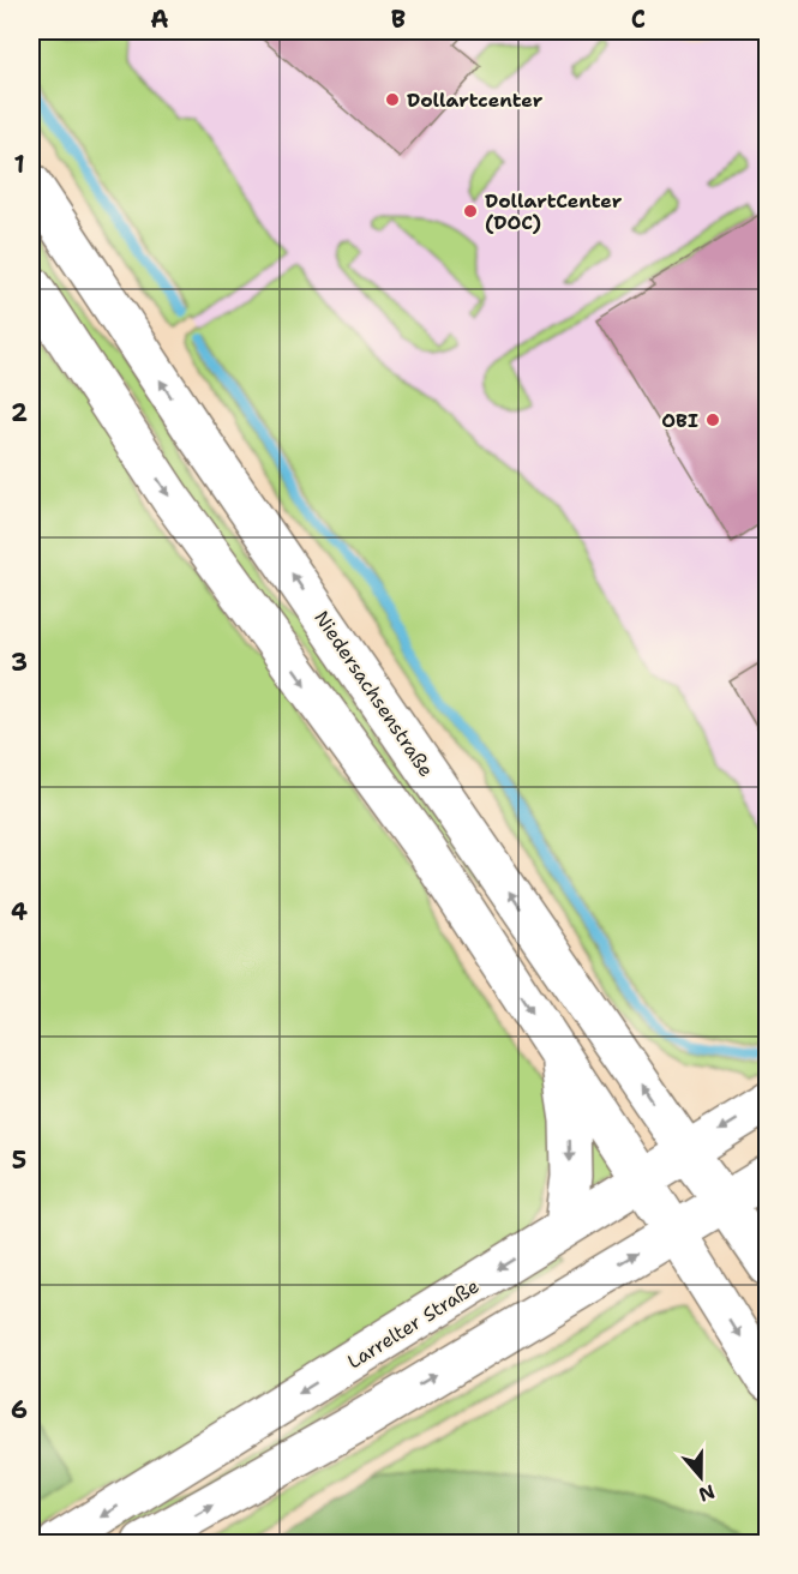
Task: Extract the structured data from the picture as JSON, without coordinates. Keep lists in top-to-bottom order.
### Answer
{
  "streets": {
    "main road": ["Niedersachsenstraße", "Larrelter Straße"]
  },
  "crossings": [
    ["Niedersachsenstraße", "Larrelter Straße"]
  ],
  "places": ["Dollartcenter", "DollartCenter (DOC)", "OBI"],
  "north": "bottom",
  "grid": {
    "columns": ["A", "B", "C"],
    "rows": [
      "1",
      "2",
      "3",
      "4",
      "5",
      "6"
    ]
  }
}
